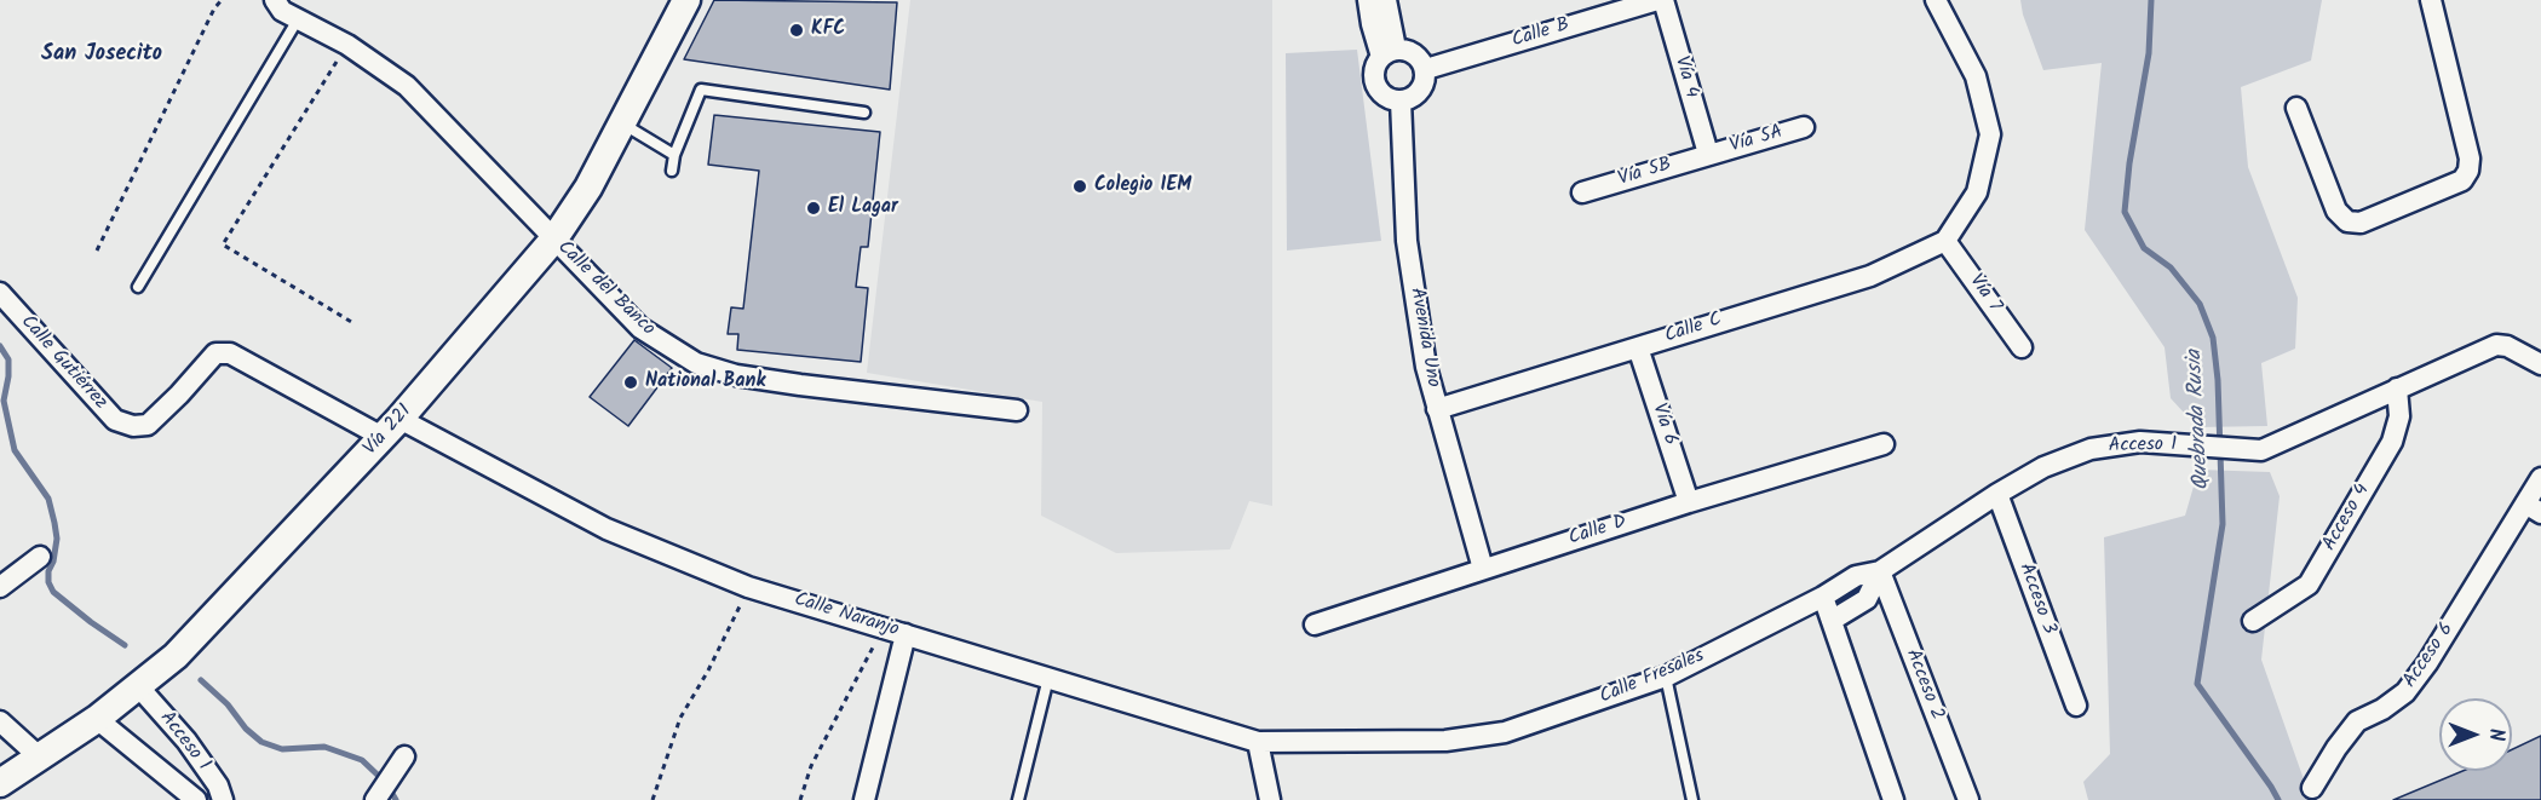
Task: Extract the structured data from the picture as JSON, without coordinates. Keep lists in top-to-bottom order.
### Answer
{
  "streets": {
    "main road": ["Vía 221"],
    "street": [
      "Calle B",
      "Vía 4",
      "Vía 5A",
      "Vía 5B",
      "Calle del Banco",
      "Vía 7",
      "Calle C",
      "Avenida Uno",
      "Calle Gutiérrez",
      "Vía 6",
      "Acceso 1",
      "Acceso 4",
      "Calle D",
      "Acceso 3",
      "Calle Naranjo",
      "Acceso 6",
      "Calle Fresales",
      "Acceso 2"
    ]
  },
  "crossings": [
    ["Calle B", "Avenida Uno"],
    ["Vía 4", "Vía 5A"],
    ["Vía 4", "Vía 5B"],
    ["Vía 5A", "Vía 5B"],
    ["Calle del Banco", "Vía 221"],
    ["Vía 7", "Calle C"],
    ["Calle C", "Avenida Uno"],
    ["Calle C", "Vía 6"],
    ["Avenida Uno", "Calle D"],
    ["Calle Gutiérrez", "Vía 221"],
    ["Calle Gutiérrez", "Calle Naranjo"],
    ["Vía 6", "Calle D"],
    ["Vía 221", "Acceso 1"],
    ["Vía 221", "Calle Naranjo"],
    ["Acceso 1", "Acceso 4"],
    ["Acceso 1", "Acceso 3"],
    ["Acceso 1", "Calle Fresales"],
    ["Acceso 1", "Acceso 2"],
    ["Calle Naranjo", "Calle Fresales"]
  ],
  "districts": ["San Josecito"],
  "water": ["Quebrada Rusia"],
  "places": [
    "KFC",
    "Colegio IEM",
    "El Lagar",
    "National Bank"
  ],
  "north": "right"
}
